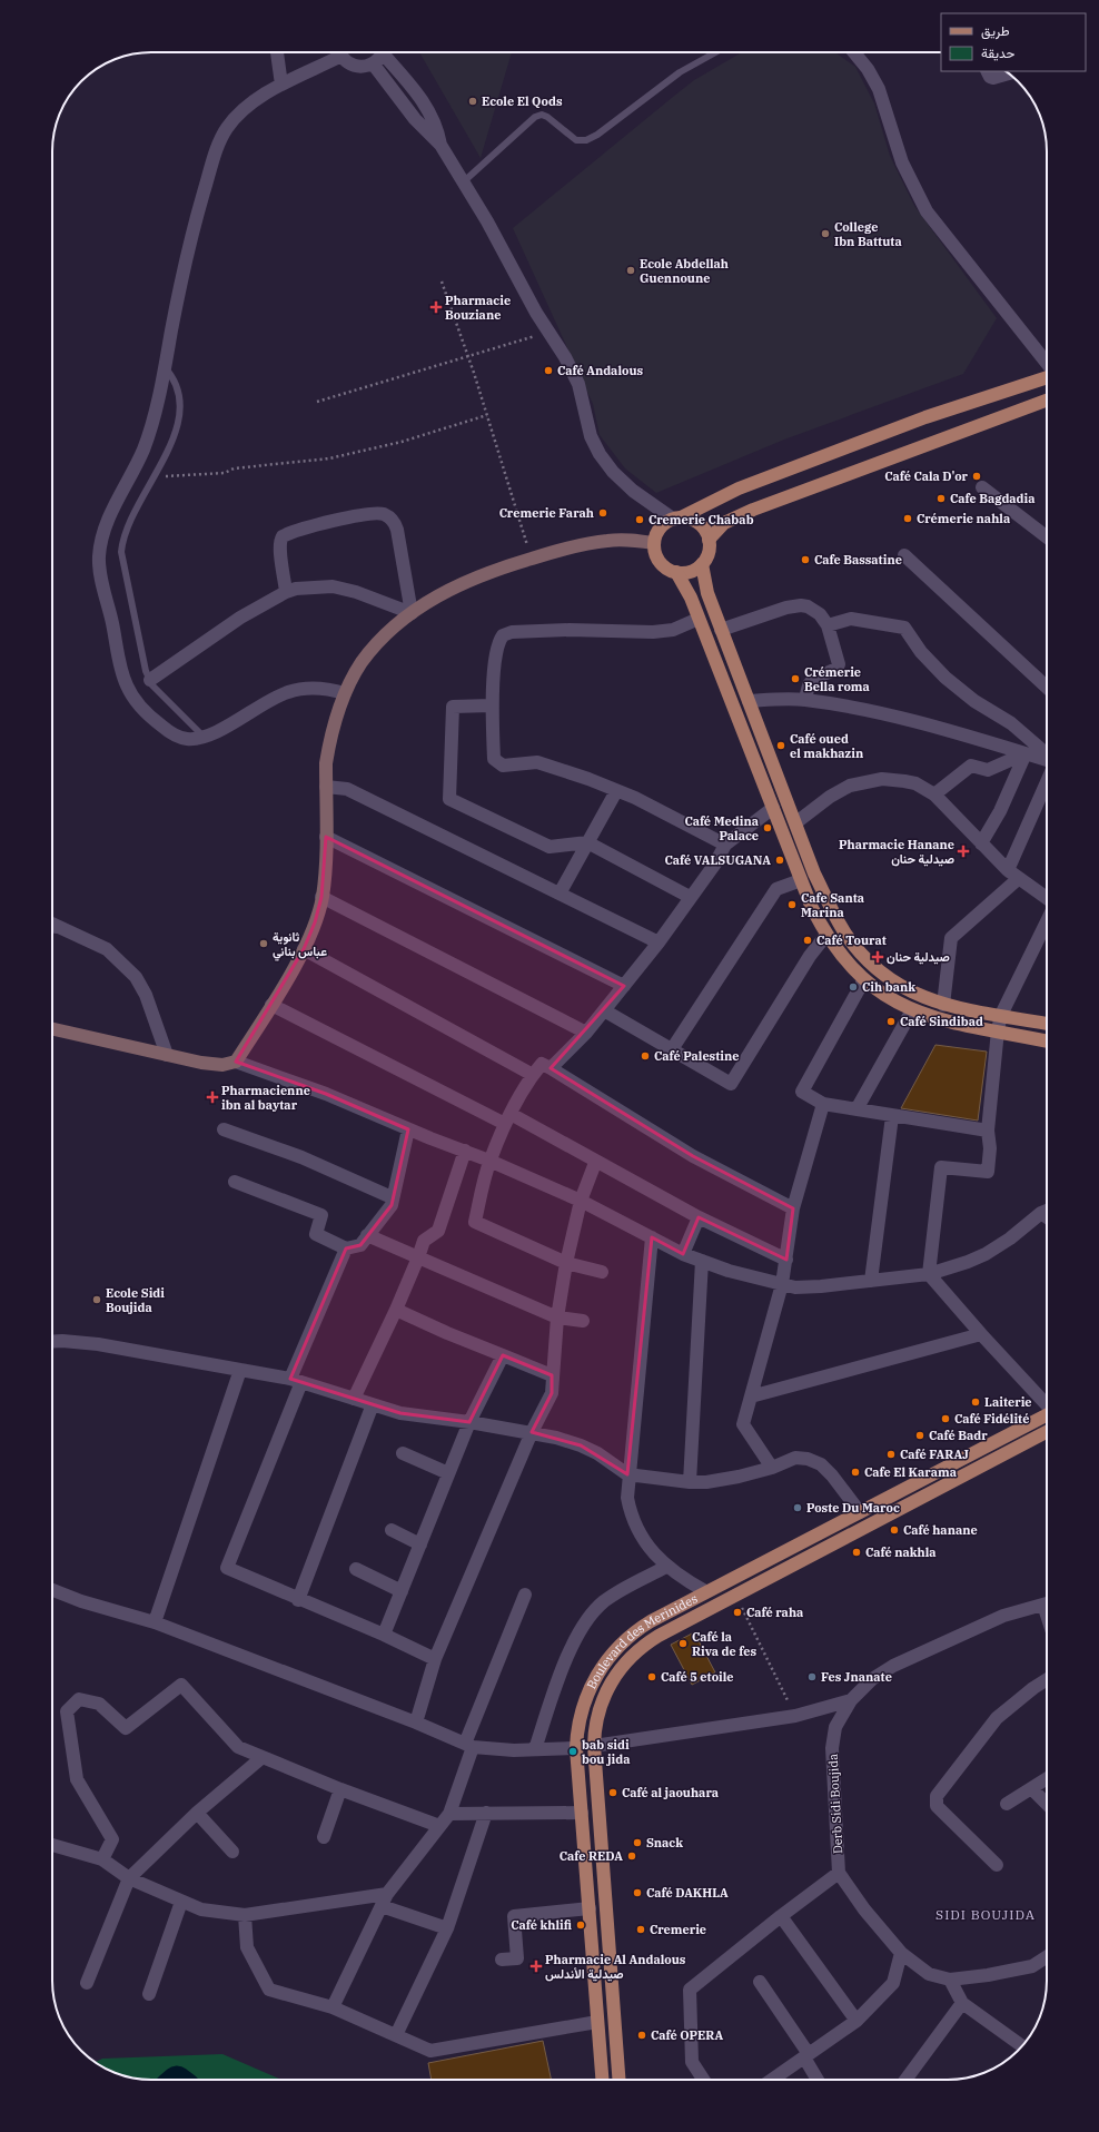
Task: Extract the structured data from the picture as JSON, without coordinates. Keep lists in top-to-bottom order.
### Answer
{
  "streets": {
    "main road": ["Boulevard des Merinides"],
    "street": ["Derb Sidi Boujida"]
  },
  "districts": ["SIDI BOUJIDA"],
  "places": {
    "other": [
      "Ecole El Qods",
      "College Ibn Battuta",
      "Ecole Abdellah Guennoune",
      "Café Andalous",
      "Café Cala D'or",
      "Cafe Bagdadia",
      "Cremerie Farah",
      "Crémerie nahla",
      "Cremerie Chabab",
      "Cafe Bassatine",
      "Crémerie Bella roma",
      "Café oued el makhazin",
      "Café Medina Palace",
      "Café VALSUGANA",
      "Cafe Santa Marina",
      "Café Tourat",
      "ثانوية عباس بناني",
      "Cih bank",
      "Café Sindibad",
      "Café Palestine",
      "Ecole Sidi Boujida",
      "Laiterie",
      "Café Fidélité",
      "Café Badr",
      "Café FARAJ",
      "Cafe El Karama",
      "Poste Du Maroc",
      "Café hanane",
      "Café nakhla",
      "Café raha",
      "Café la Riva de fes",
      "Café 5 etoile",
      "Fes Jnanate",
      "bab sidi bou jida",
      "Café al jaouhara",
      "Snack",
      "Cafe REDA",
      "Café DAKHLA",
      "Café khlifi",
      "Cremerie",
      "Café OPERA"
    ],
    "health": [
      "Pharmacie Bouziane",
      "Pharmacie Hanane صيدلية حنان",
      "صيدلية حنان",
      "Pharmacienne ibn al baytar",
      "Pharmacie Al Andalous صيدلية الأندلس"
    ]
  },
  "legend": ["طريق", "حديقة"]
}
